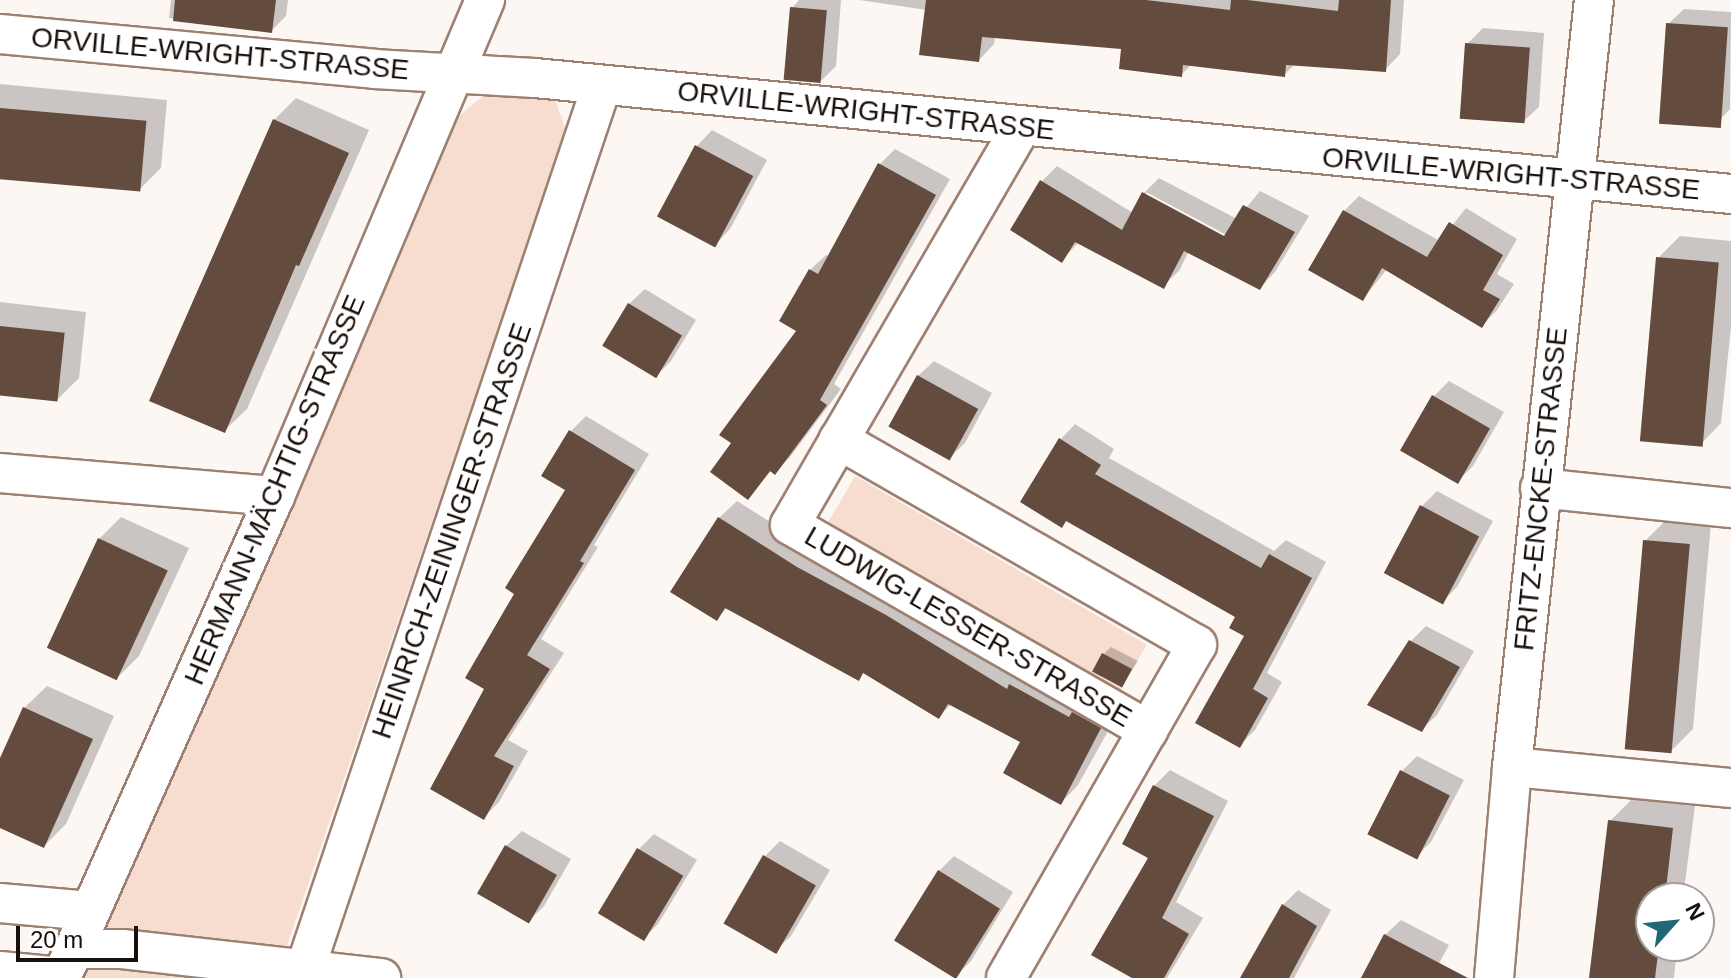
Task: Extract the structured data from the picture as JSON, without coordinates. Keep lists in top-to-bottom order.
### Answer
{
  "streets": {
    "street": [
      "ORVILLE-WRIGHT-STRASSE",
      "FRITZ-ENCKE-STRASSE",
      "HERMANN-MÄCHTIG-STRASSE",
      "HEINRICH-ZEININGER-STRASSE",
      "LUDWIG-LESSER-STRASSE"
    ]
  },
  "crossings": [
    ["ORVILLE-WRIGHT-STRASSE", "FRITZ-ENCKE-STRASSE"],
    ["ORVILLE-WRIGHT-STRASSE", "HERMANN-MÄCHTIG-STRASSE"],
    ["ORVILLE-WRIGHT-STRASSE", "HEINRICH-ZEININGER-STRASSE"],
    ["ORVILLE-WRIGHT-STRASSE", "LUDWIG-LESSER-STRASSE"]
  ],
  "scale_bar": "20 m",
  "north": "top right"
}
